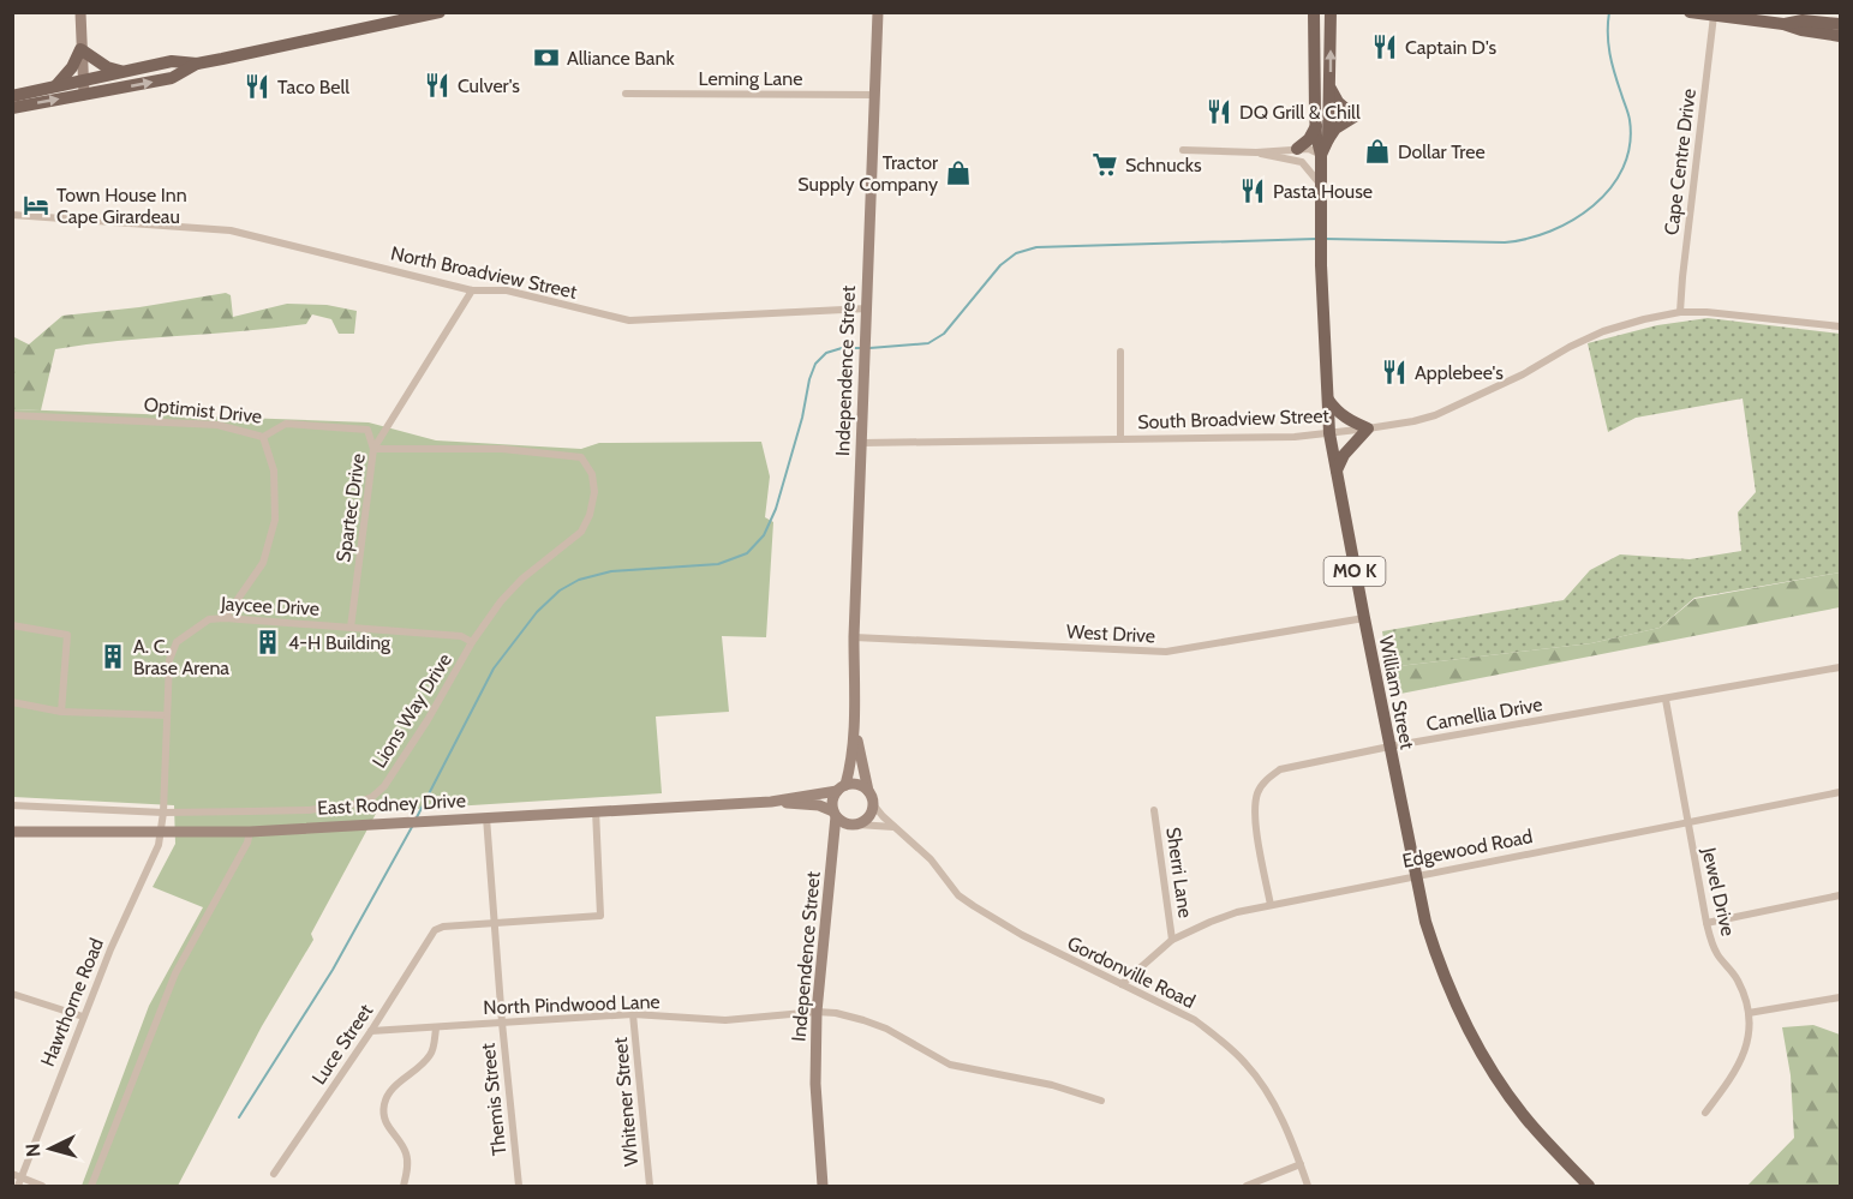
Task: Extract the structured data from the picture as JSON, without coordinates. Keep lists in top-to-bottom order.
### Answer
{
  "streets": {
    "main road": ["MO K", "William Street"],
    "street": [
      "Leming Lane",
      "Cape Centre Drive",
      "North Broadview Street",
      "Independence Street",
      "Optimist Drive",
      "South Broadview Street",
      "Spartec Drive",
      "Jaycee Drive",
      "West Drive",
      "Lions Way Drive",
      "Camellia Drive",
      "East Rodney Drive",
      "Edgewood Road",
      "Sherri Lane",
      "Jewel Drive",
      "Gordonville Road",
      "Hawthorne Road",
      "North Pindwood Lane",
      "Luce Street",
      "Themis Street",
      "Whitener Street"
    ]
  },
  "crossings": [
    ["Leming Lane", "Independence Street"],
    ["Cape Centre Drive", "South Broadview Street"],
    ["North Broadview Street", "Independence Street"],
    ["North Broadview Street", "Spartec Drive"],
    ["Independence Street", "South Broadview Street"],
    ["Independence Street", "West Drive"],
    ["Independence Street", "East Rodney Drive"],
    ["Independence Street", "Gordonville Road"],
    ["Independence Street", "North Pindwood Lane"],
    ["Optimist Drive", "Spartec Drive"],
    ["Optimist Drive", "Lions Way Drive"],
    ["South Broadview Street", "William Street"],
    ["Spartec Drive", "Jaycee Drive"],
    ["Spartec Drive", "Lions Way Drive"],
    ["Jaycee Drive", "Lions Way Drive"],
    ["Jaycee Drive", "East Rodney Drive"],
    ["Jaycee Drive", "Hawthorne Road"],
    ["West Drive", "William Street"],
    ["William Street", "Camellia Drive"],
    ["William Street", "Edgewood Road"],
    ["Camellia Drive", "Edgewood Road"],
    ["Camellia Drive", "Jewel Drive"],
    ["East Rodney Drive", "Gordonville Road"],
    ["East Rodney Drive", "Hawthorne Road"],
    ["East Rodney Drive", "Themis Street"],
    ["Edgewood Road", "Sherri Lane"],
    ["Edgewood Road", "Jewel Drive"],
    ["Edgewood Road", "Gordonville Road"],
    ["North Pindwood Lane", "Luce Street"],
    ["North Pindwood Lane", "Themis Street"],
    ["North Pindwood Lane", "Whitener Street"],
    ["Luce Street", "Themis Street"]
  ],
  "places": {
    "restaurant": [
      "Captain D's",
      "Culver's",
      "Taco Bell",
      "DQ Grill & Chill",
      "Pasta House",
      "Applebee's"
    ],
    "bank": ["Alliance Bank"],
    "shop": ["Dollar Tree", "Tractor Supply Company"],
    "supermarket": ["Schnucks"],
    "hotel": ["Town House Inn Cape Girardeau"],
    "building": ["4-H Building", "A. C. Brase Arena"]
  },
  "north": "left"
}
